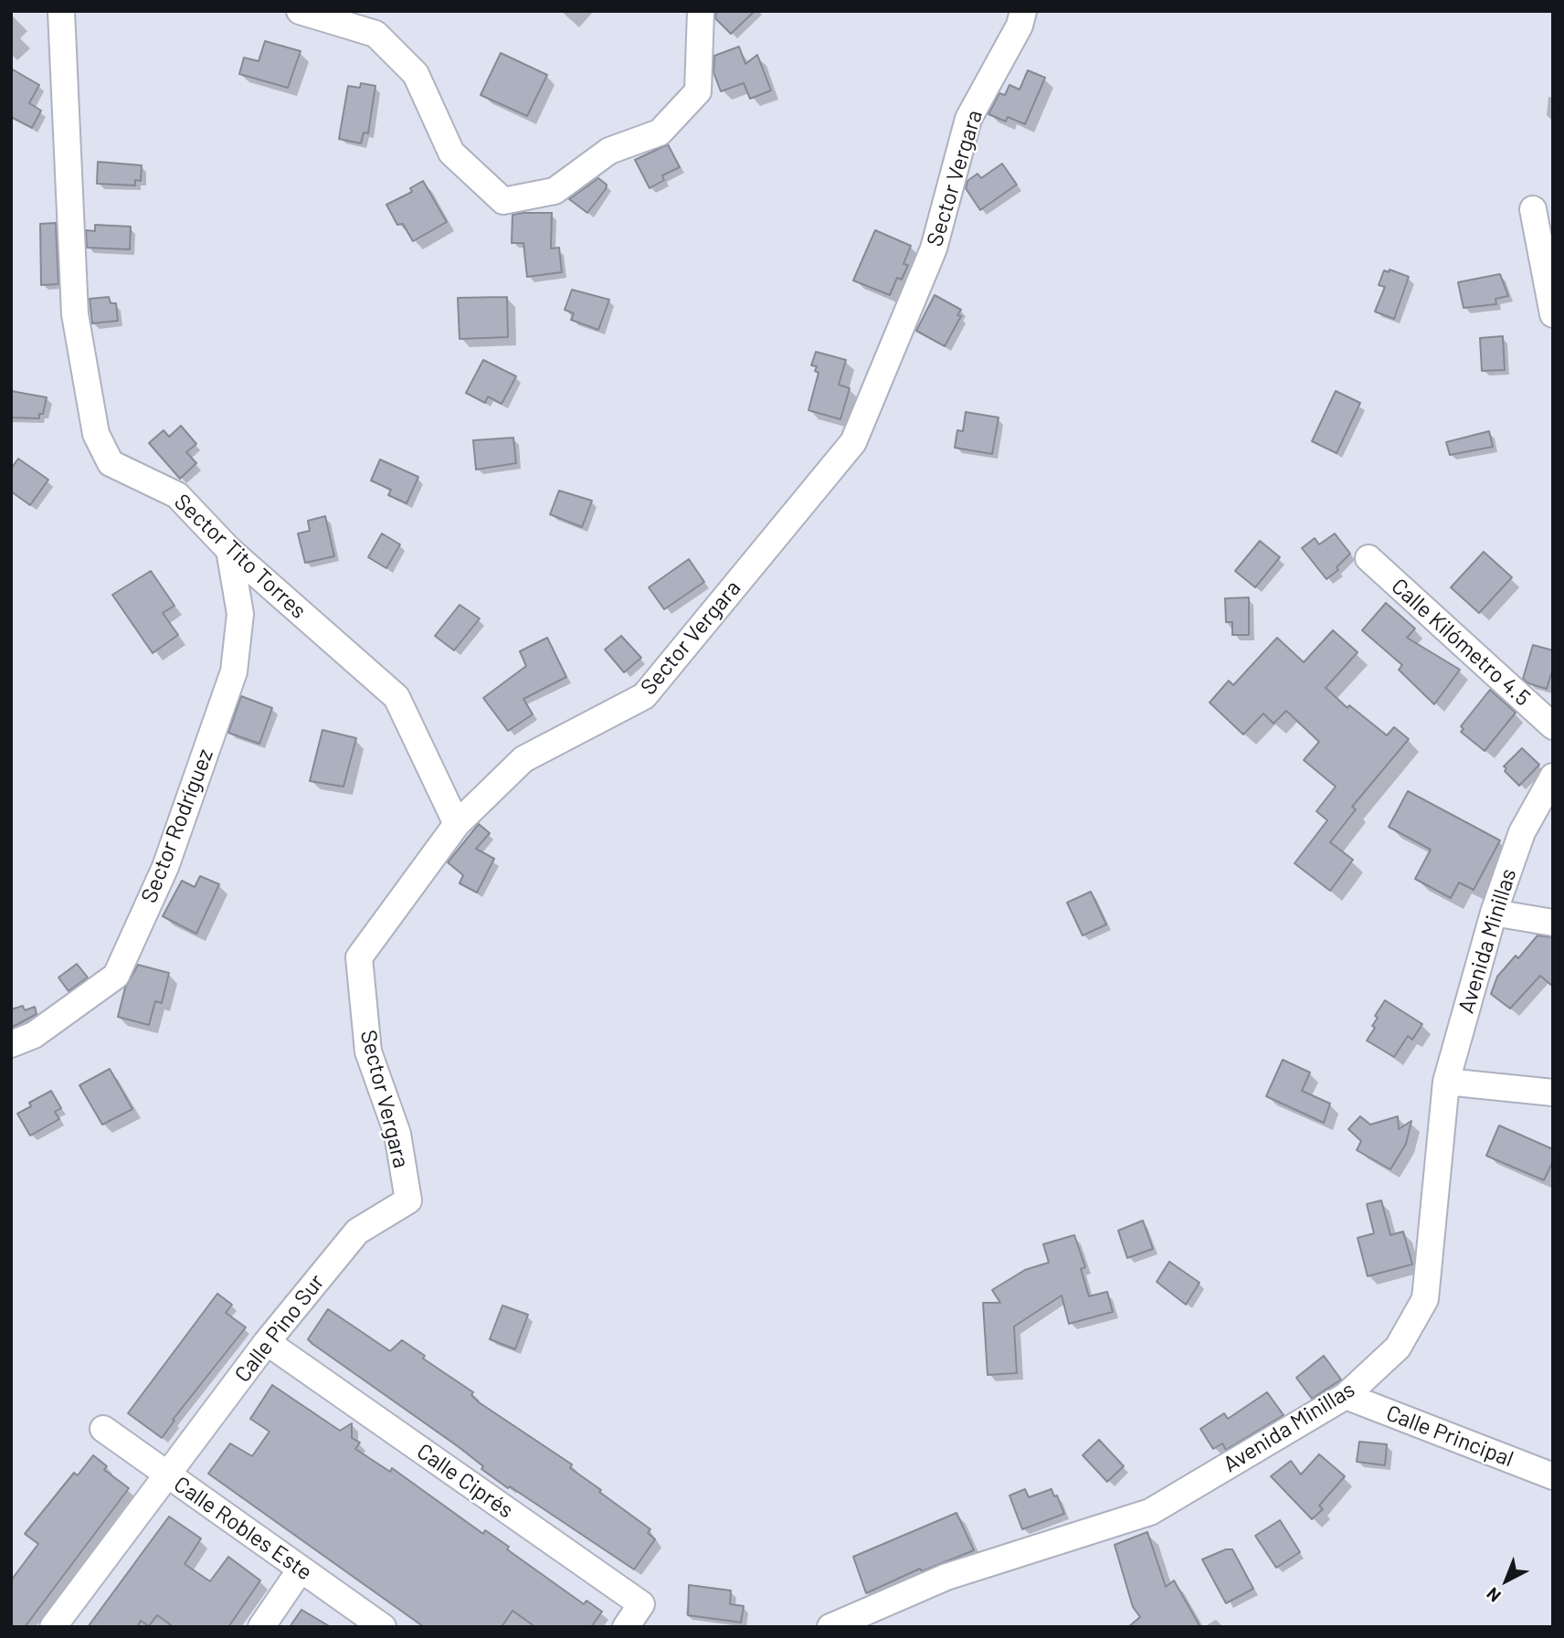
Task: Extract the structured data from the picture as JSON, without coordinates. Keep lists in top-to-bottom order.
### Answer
{
  "streets": {
    "street": [
      "Sector Vergara",
      "Sector Tito Torres",
      "Calle Kilómetro 4.5",
      "Sector Rodríguez",
      "Avenida Minillas",
      "Calle Pino Sur",
      "Calle Principal",
      "Calle Ciprés",
      "Calle Robles Este"
    ]
  },
  "crossings": [
    ["Sector Vergara", "Sector Tito Torres"],
    ["Sector Vergara", "Calle Pino Sur"],
    ["Sector Tito Torres", "Sector Rodríguez"],
    ["Avenida Minillas", "Calle Principal"],
    ["Calle Pino Sur", "Calle Ciprés"],
    ["Calle Pino Sur", "Calle Robles Este"]
  ],
  "north": "bottom left"
}
